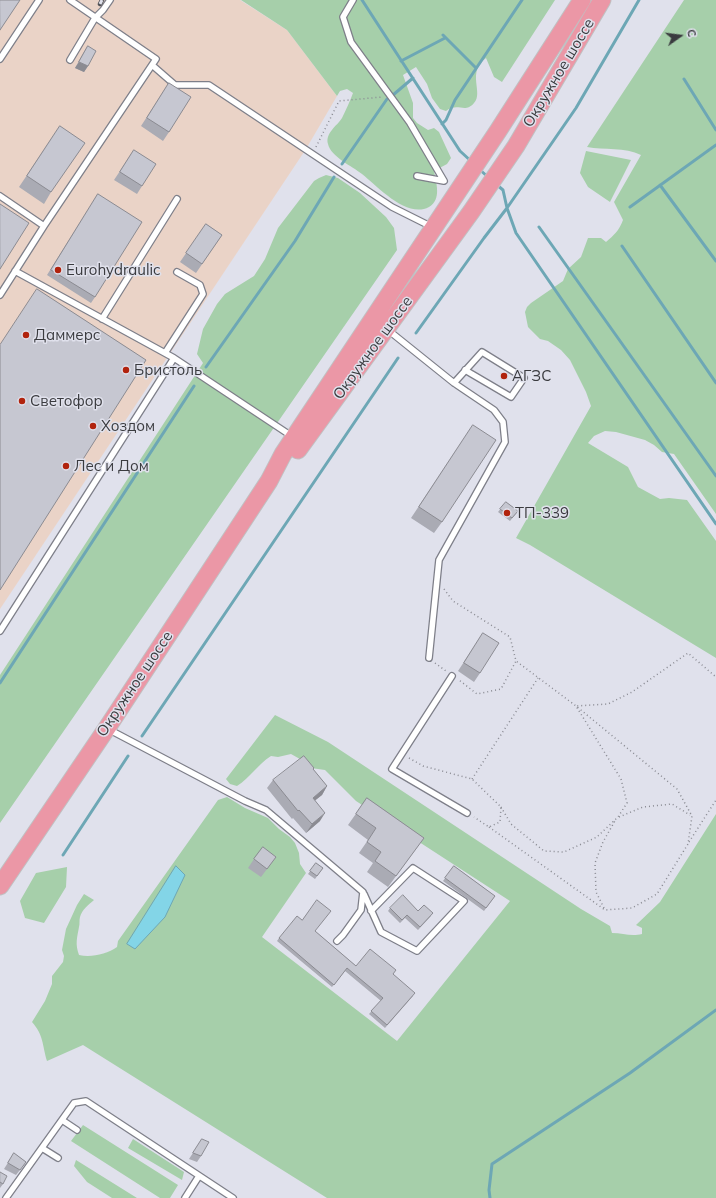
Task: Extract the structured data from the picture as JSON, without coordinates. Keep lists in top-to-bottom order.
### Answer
{
  "streets": {
    "main road": ["Окружное шоссе"]
  },
  "places": [
    "Eurohydraulic",
    "Даммерс",
    "Бристоль",
    "АГЗС",
    "Светофор",
    "Хоздом",
    "Лес и Дом",
    "ТП-339"
  ],
  "north": "right"
}
